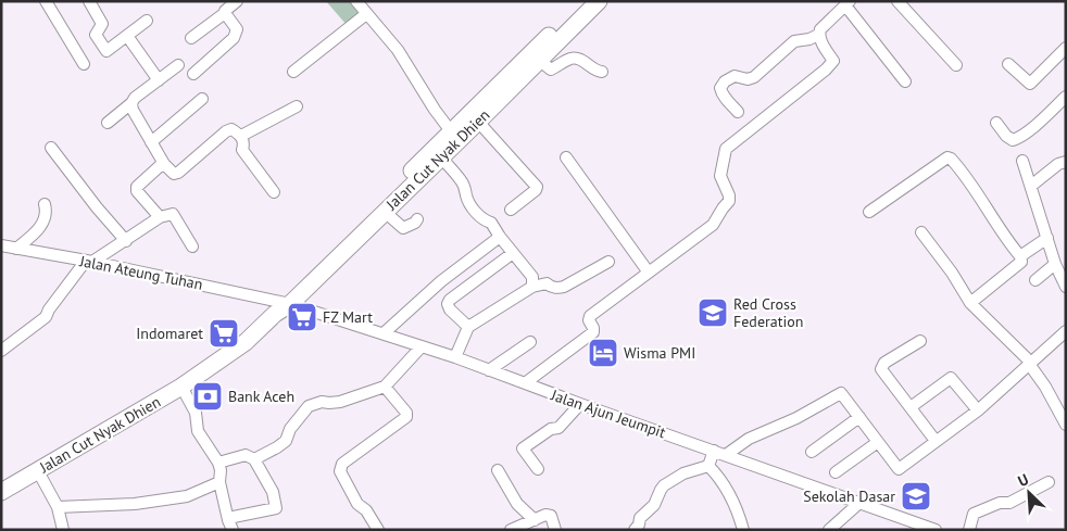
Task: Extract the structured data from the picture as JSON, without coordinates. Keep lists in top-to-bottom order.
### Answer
{
  "streets": {
    "highway": ["Jalan Cut Nyak Dhien"],
    "street": ["Jalan Ateung Tuhan", "Jalan Ajun Jeumpit"]
  },
  "crossings": [
    ["Jalan Cut Nyak Dhien", "Jalan Ateung Tuhan"],
    ["Jalan Cut Nyak Dhien", "Jalan Ajun Jeumpit"],
    ["Jalan Ateung Tuhan", "Jalan Ajun Jeumpit"]
  ],
  "places": {
    "school or university": ["Red Cross Federation", "Sekolah Dasar"],
    "supermarket": ["FZ Mart", "Indomaret"],
    "hotel": ["Wisma PMI"],
    "bank": ["Bank Aceh"]
  },
  "north": "top left"
}
